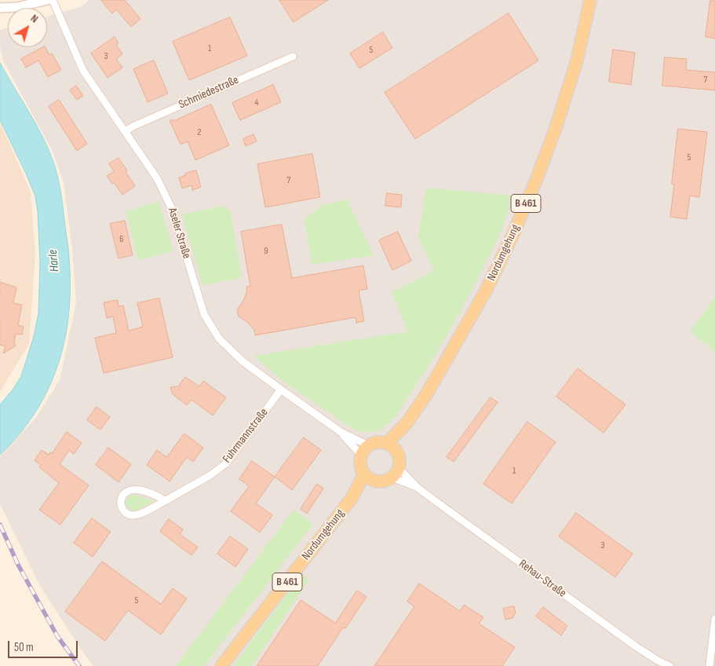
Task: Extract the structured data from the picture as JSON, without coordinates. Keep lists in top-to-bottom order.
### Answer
{
  "streets": {
    "main road": ["B 461", "Nordumgehung"],
    "street": [
      "Schmiedestraße",
      "Aseler Straße",
      "Fuhrmannstraße",
      "Rehau-Straße"
    ]
  },
  "crossings": [
    ["Schmiedestraße", "Aseler Straße"],
    ["Aseler Straße", "Nordumgehung"],
    ["Aseler Straße", "Fuhrmannstraße"],
    ["Aseler Straße", "Rehau-Straße"],
    ["Nordumgehung", "Rehau-Straße"]
  ],
  "water": ["Harle"],
  "house_numbers": [
    "1",
    "5",
    "3",
    "7",
    "4",
    "2",
    "5",
    "7",
    "6",
    "9",
    "1",
    "3",
    "5"
  ],
  "scale_bar": "50 m",
  "north": "top right"
}
